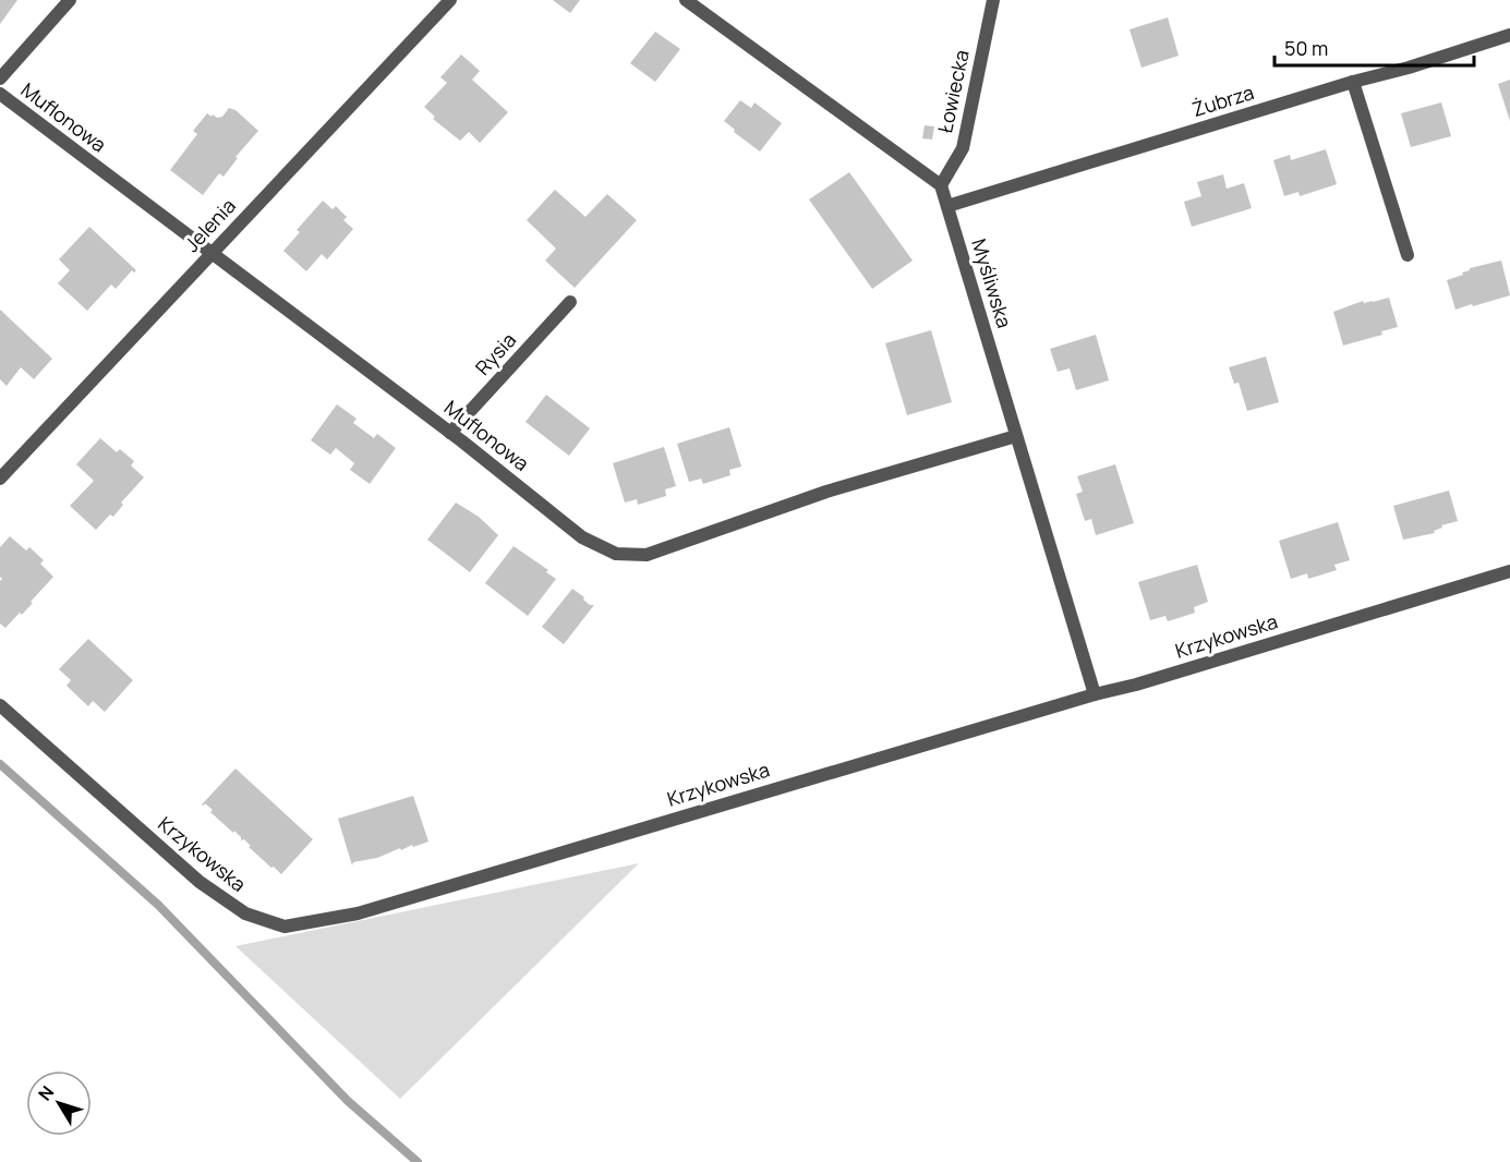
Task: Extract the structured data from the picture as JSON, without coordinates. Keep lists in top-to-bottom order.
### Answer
{
  "streets": {
    "street": [
      "Łowiecka",
      "Żubrza",
      "Muflonowa",
      "Jelenia",
      "Myśliwska",
      "Rysia",
      "Krzykowska"
    ]
  },
  "crossings": [
    ["Łowiecka", "Myśliwska"],
    ["Żubrza", "Myśliwska"],
    ["Muflonowa", "Jelenia"],
    ["Muflonowa", "Myśliwska"],
    ["Muflonowa", "Rysia"],
    ["Myśliwska", "Krzykowska"]
  ],
  "scale_bar": "50 m",
  "north": "top left"
}
